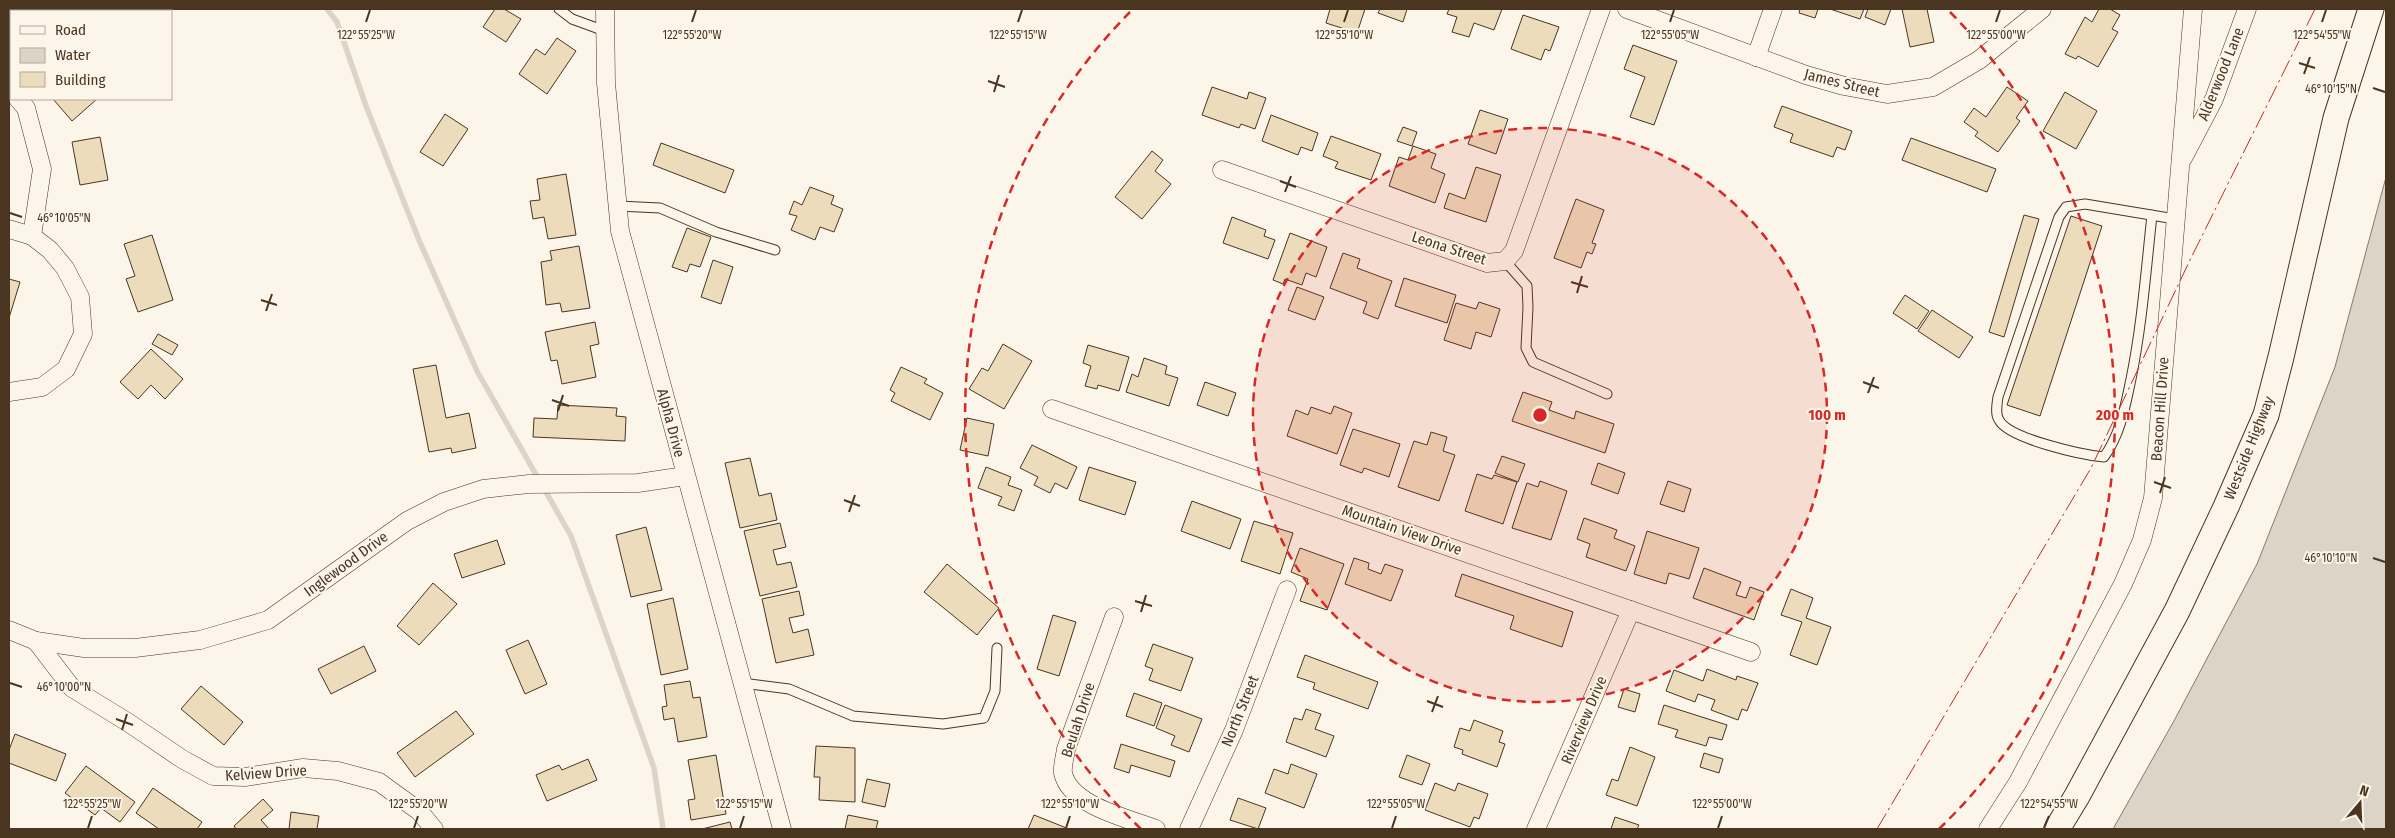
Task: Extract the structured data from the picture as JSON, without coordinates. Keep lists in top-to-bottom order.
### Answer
{
  "streets": {
    "main road": ["Westside Highway"],
    "street": [
      "Alderwood Lane",
      "James Street",
      "Leona Street",
      "Beacon Hill Drive",
      "Alpha Drive",
      "Mountain View Drive",
      "Inglewood Drive",
      "North Street",
      "Beulah Drive",
      "Riverview Drive",
      "Kelview Drive"
    ]
  },
  "crossings": [
    ["Alderwood Lane", "Beacon Hill Drive"],
    ["Alpha Drive", "Inglewood Drive"],
    ["Mountain View Drive", "Riverview Drive"],
    ["Inglewood Drive", "Kelview Drive"]
  ],
  "legend": ["Road", "Water", "Building"],
  "north": "top",
  "coordinates": [
    "122°55'25\"W",
    "122°55'20\"W",
    "122°55'15\"W",
    "122°55'10\"W",
    "122°55'05\"W",
    "122°55'00\"W",
    "122°54'55\"W",
    "46°10'15\"N",
    "46°10'05\"N",
    "46°10'10\"N",
    "46°10'00\"N"
  ],
  "rings": ["100 m", "200 m"]
}
